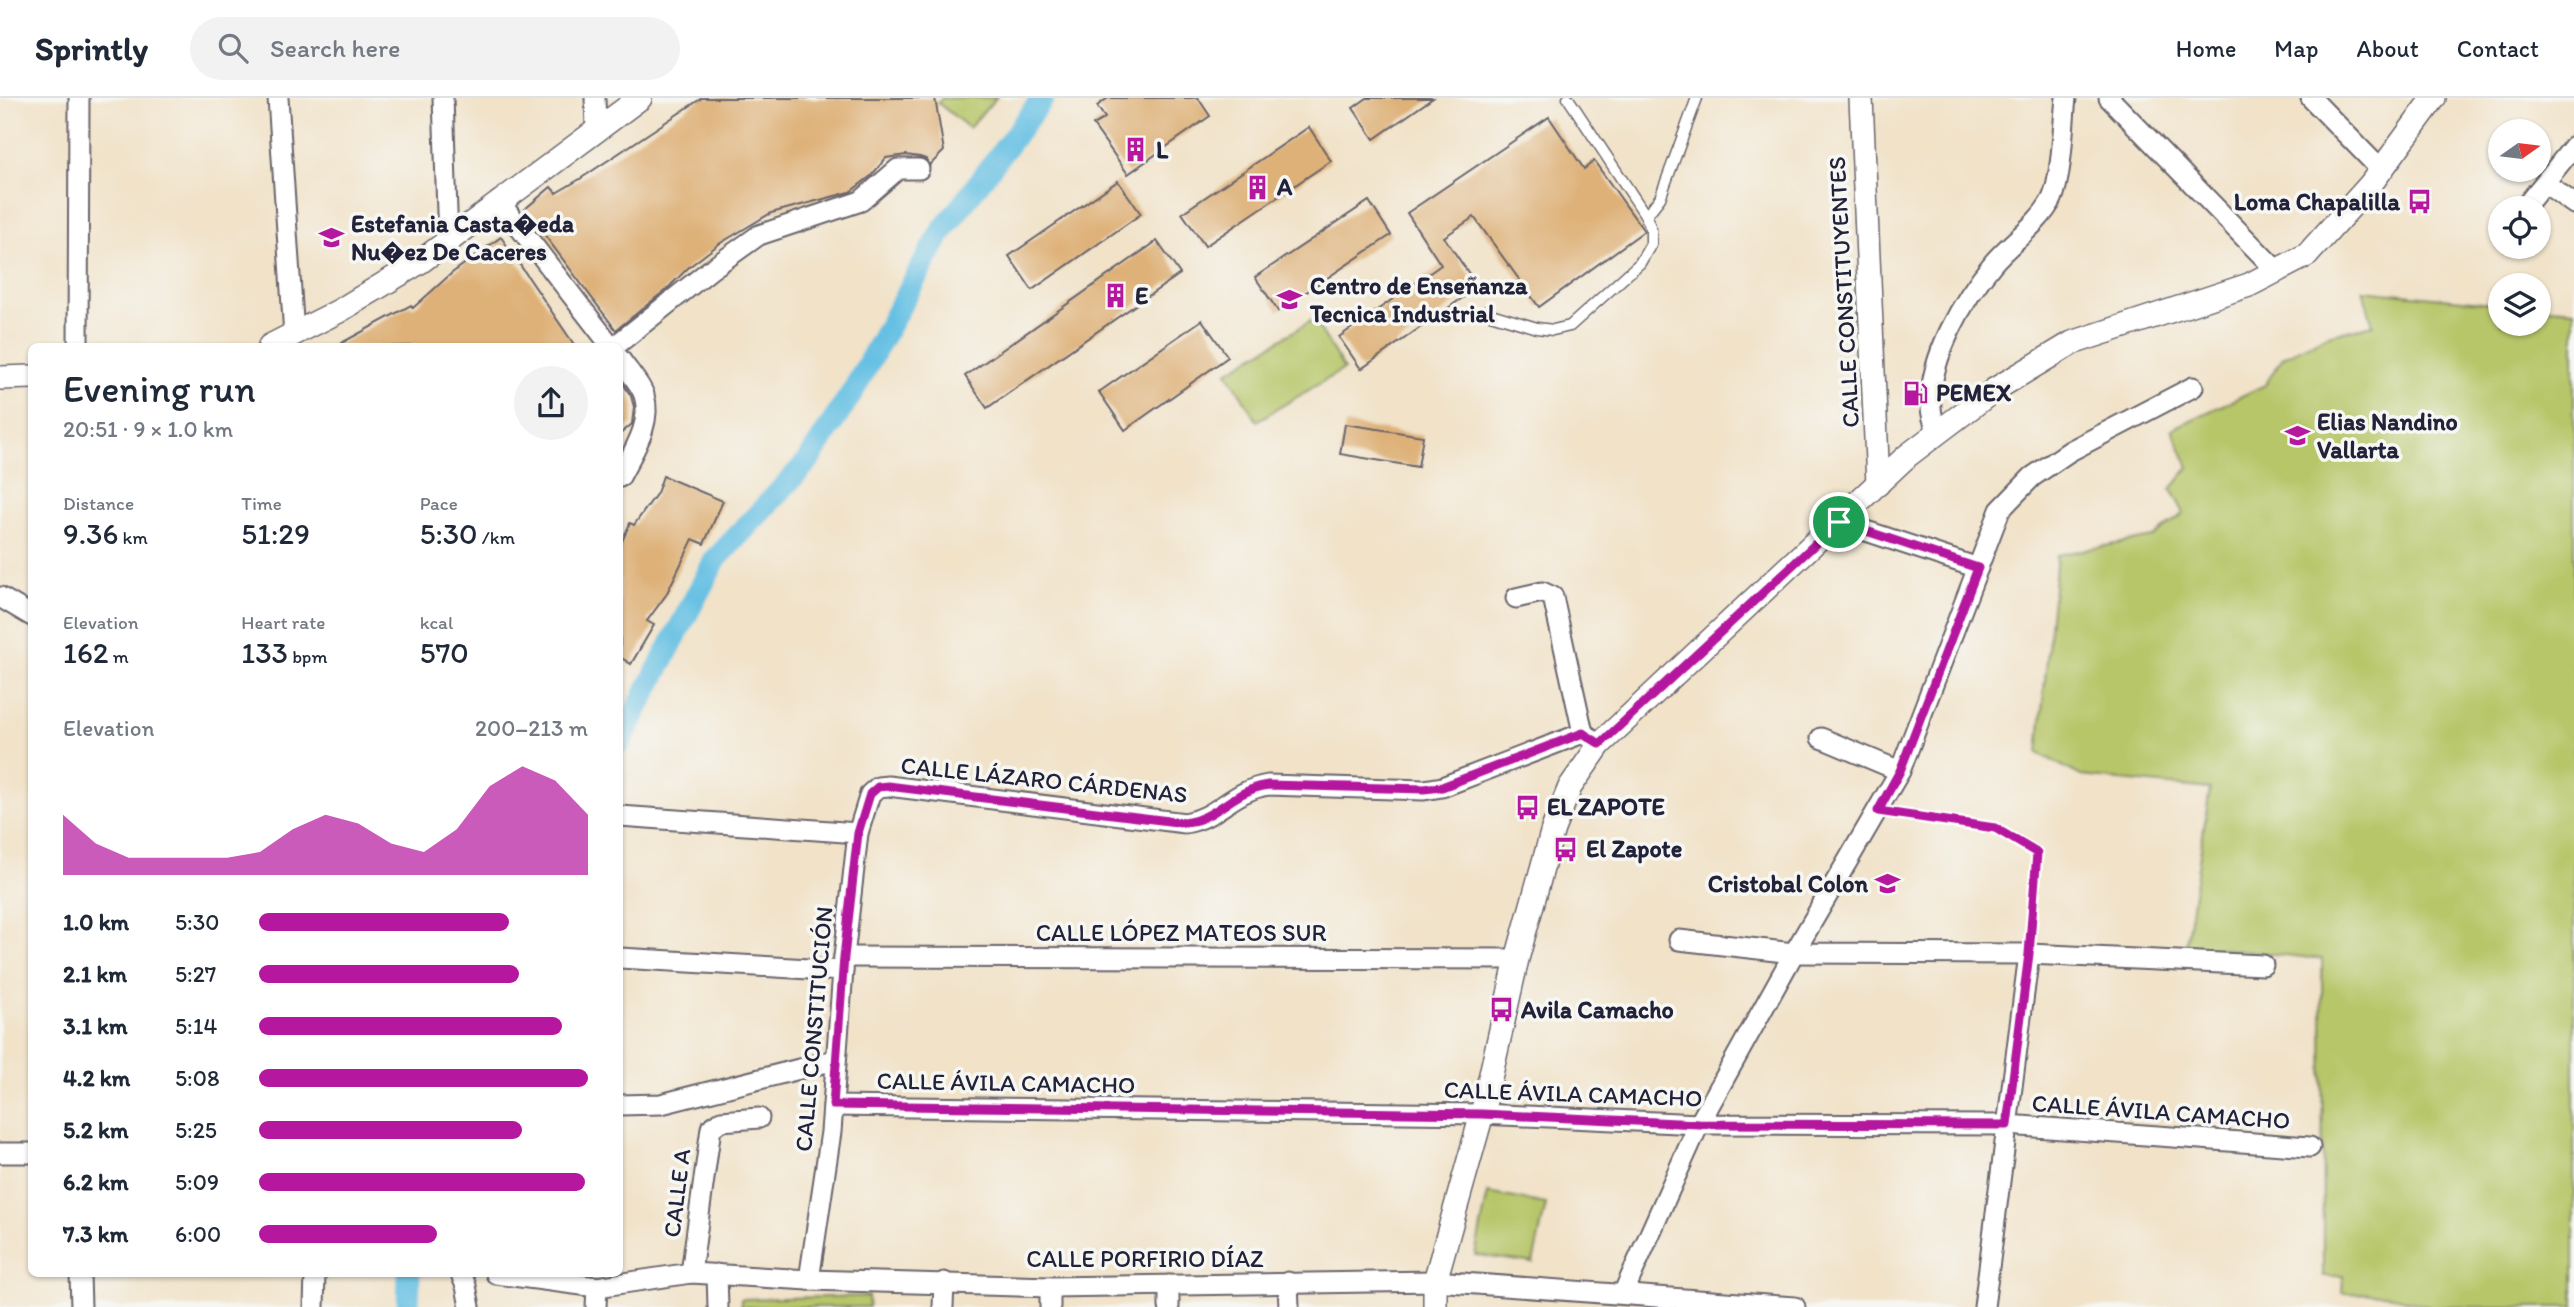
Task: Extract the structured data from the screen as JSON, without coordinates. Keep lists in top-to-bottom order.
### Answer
{
  "streets": {
    "street": [
      "CALLE CONSTITUYENTES",
      "CALLE LÁZARO CÁRDENAS",
      "CALLE LÓPEZ MATEOS SUR",
      "CALLE CONSTITUCIÓN",
      "CALLE ÁVILA CAMACHO",
      "CALLE A",
      "CALLE PORFIRIO DÍAZ"
    ]
  },
  "crossings": [
    ["CALLE LÁZARO CÁRDENAS", "CALLE CONSTITUCIÓN"],
    ["CALLE LÓPEZ MATEOS SUR", "CALLE CONSTITUCIÓN"],
    ["CALLE CONSTITUCIÓN", "CALLE ÁVILA CAMACHO"],
    ["CALLE CONSTITUCIÓN", "CALLE PORFIRIO DÍAZ"],
    ["CALLE A", "CALLE PORFIRIO DÍAZ"]
  ],
  "places": {
    "building": ["L", "A", "E"],
    "bus stop": [
      "Loma Chapalilla",
      "EL ZAPOTE",
      "El Zapote",
      "Avila Camacho"
    ],
    "school or university": [
      "Estefania Casta�eda Nu�ez De Caceres",
      "Centro de Enseñanza Tecnica Industrial",
      "Elias Nandino Vallarta",
      "Cristobal Colon"
    ],
    "fuel station": ["PEMEX"]
  },
  "north": "right",
  "page": {
    "header": "Sprintly",
    "search": "Search here",
    "nav": [
      "Home",
      "Map",
      "About",
      "Contact"
    ],
    "heading": ["Evening run", "20:51 · 9 × 1.0 km"],
    "stats": [
      ["Distance", "9.36 km"],
      ["Time", "51:29"],
      ["Pace", "5:30 /km"],
      ["Elevation", "162 m"],
      ["Heart rate", "133 bpm"],
      ["kcal", "570"]
    ],
    "chart": ["Elevation", "200–213 m"],
    "list": [
      {
        "name": "1.0 km",
        "note": "5:30"
      },
      {
        "name": "2.1 km",
        "note": "5:27"
      },
      {
        "name": "3.1 km",
        "note": "5:14"
      },
      {
        "name": "4.2 km",
        "note": "5:08"
      },
      {
        "name": "5.2 km",
        "note": "5:25"
      },
      {
        "name": "6.2 km",
        "note": "5:09"
      },
      {
        "name": "7.3 km",
        "note": "6:00"
      }
    ]
  }
}
